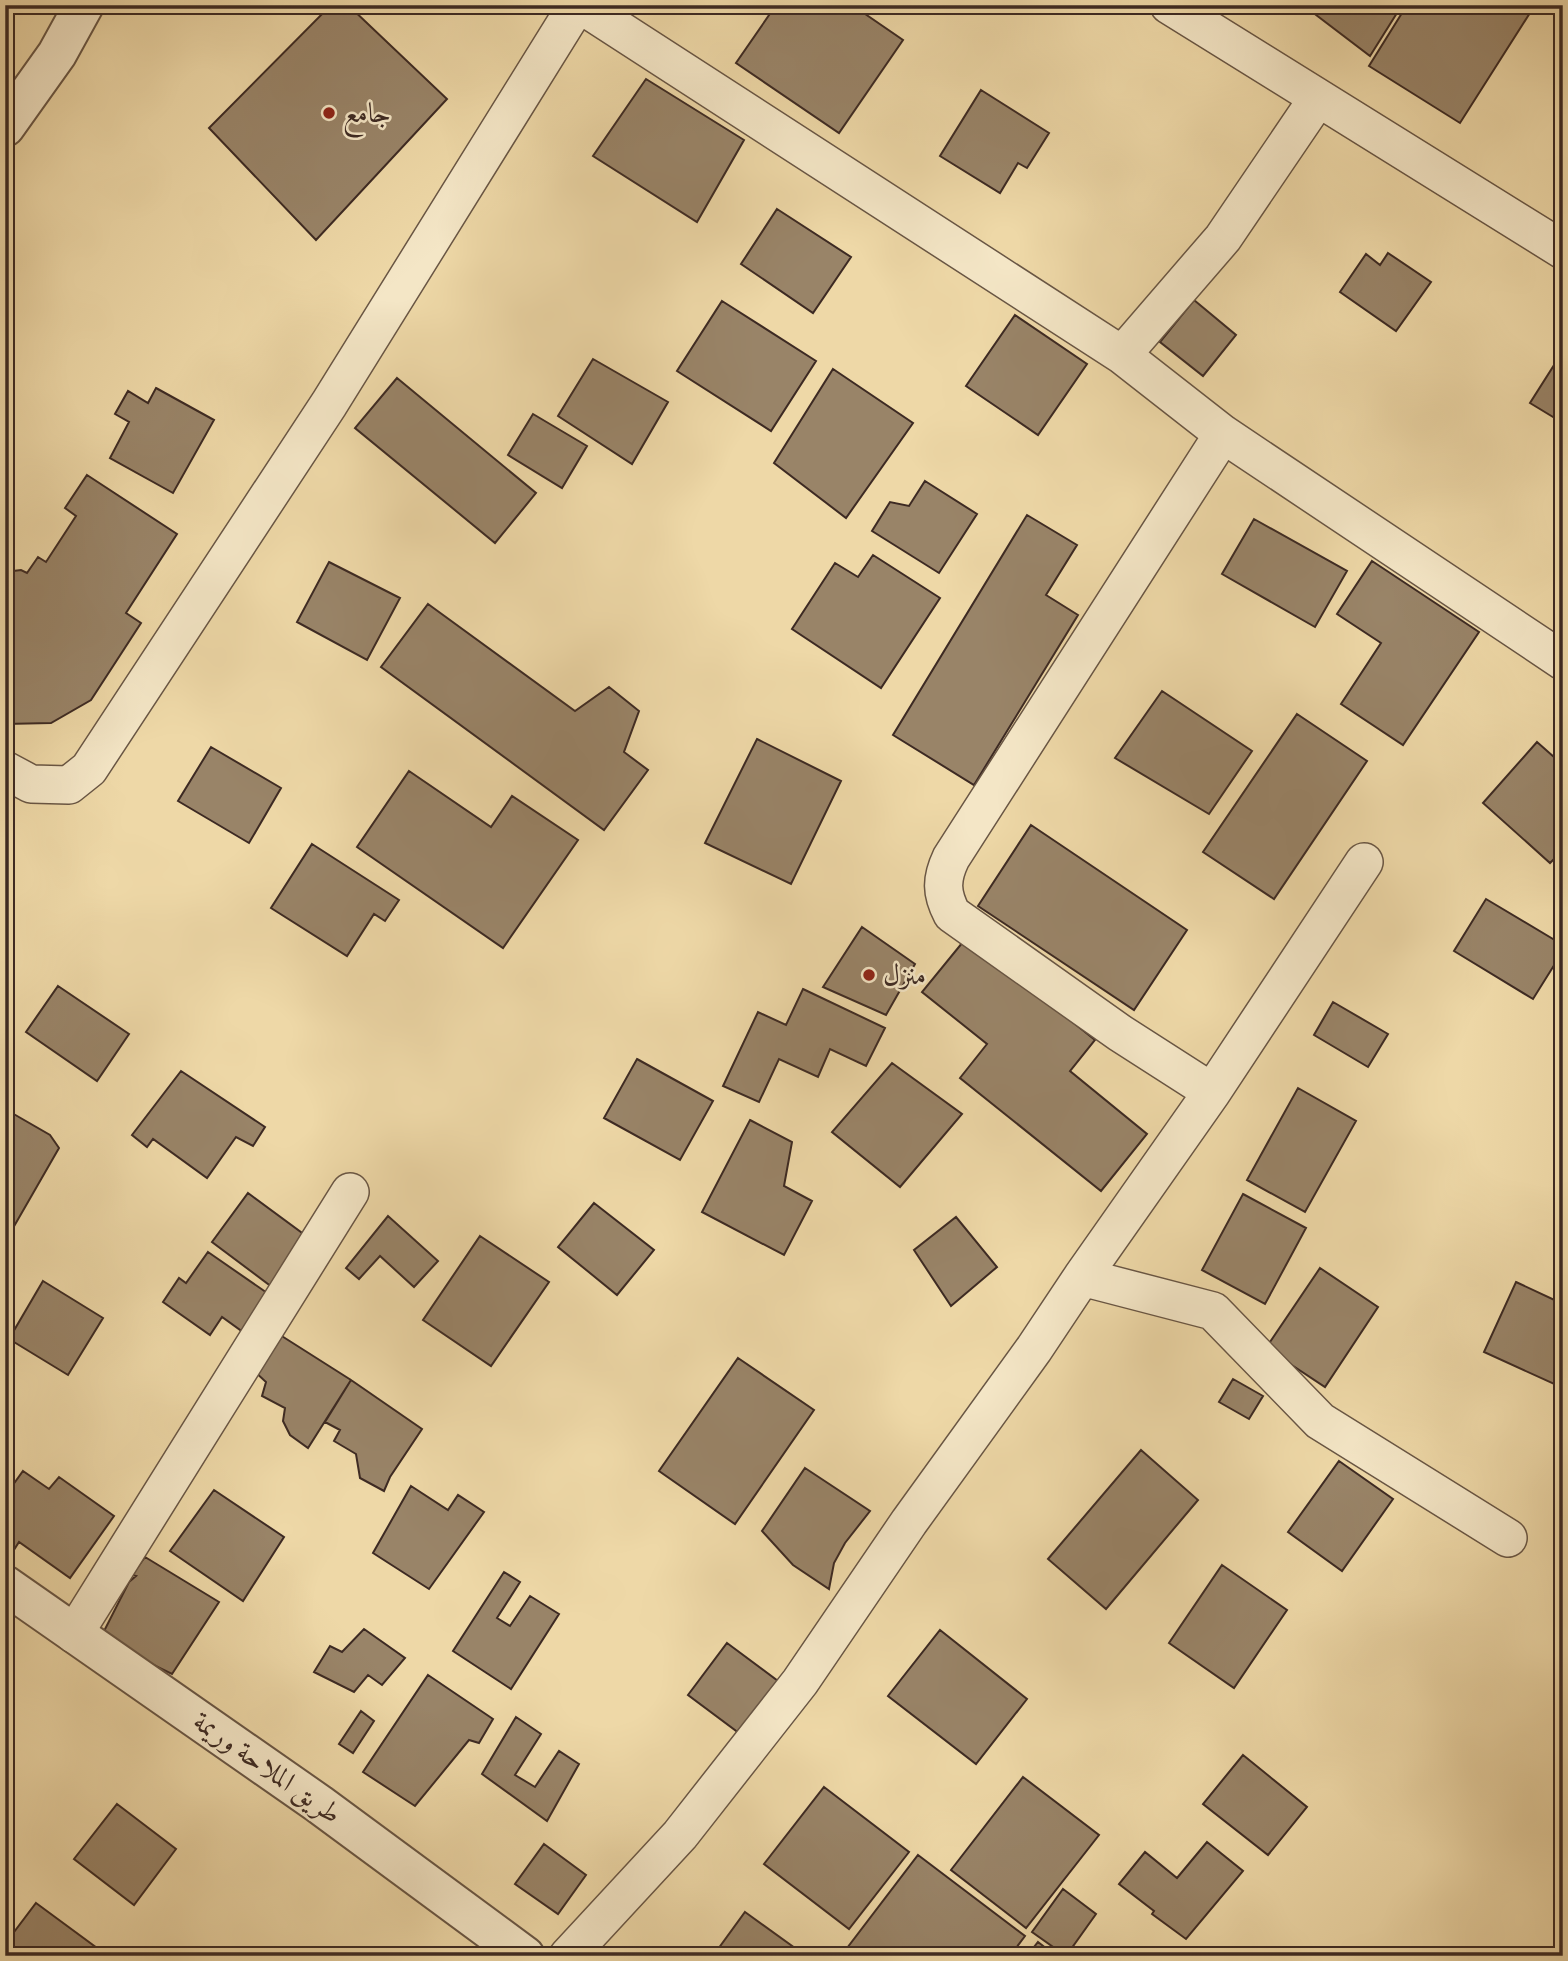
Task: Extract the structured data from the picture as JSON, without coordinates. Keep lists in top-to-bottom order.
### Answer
{
  "streets": {
    "street": ["طريق الملاحة وريمة"]
  },
  "places": ["جامع", "منزل"]
}
